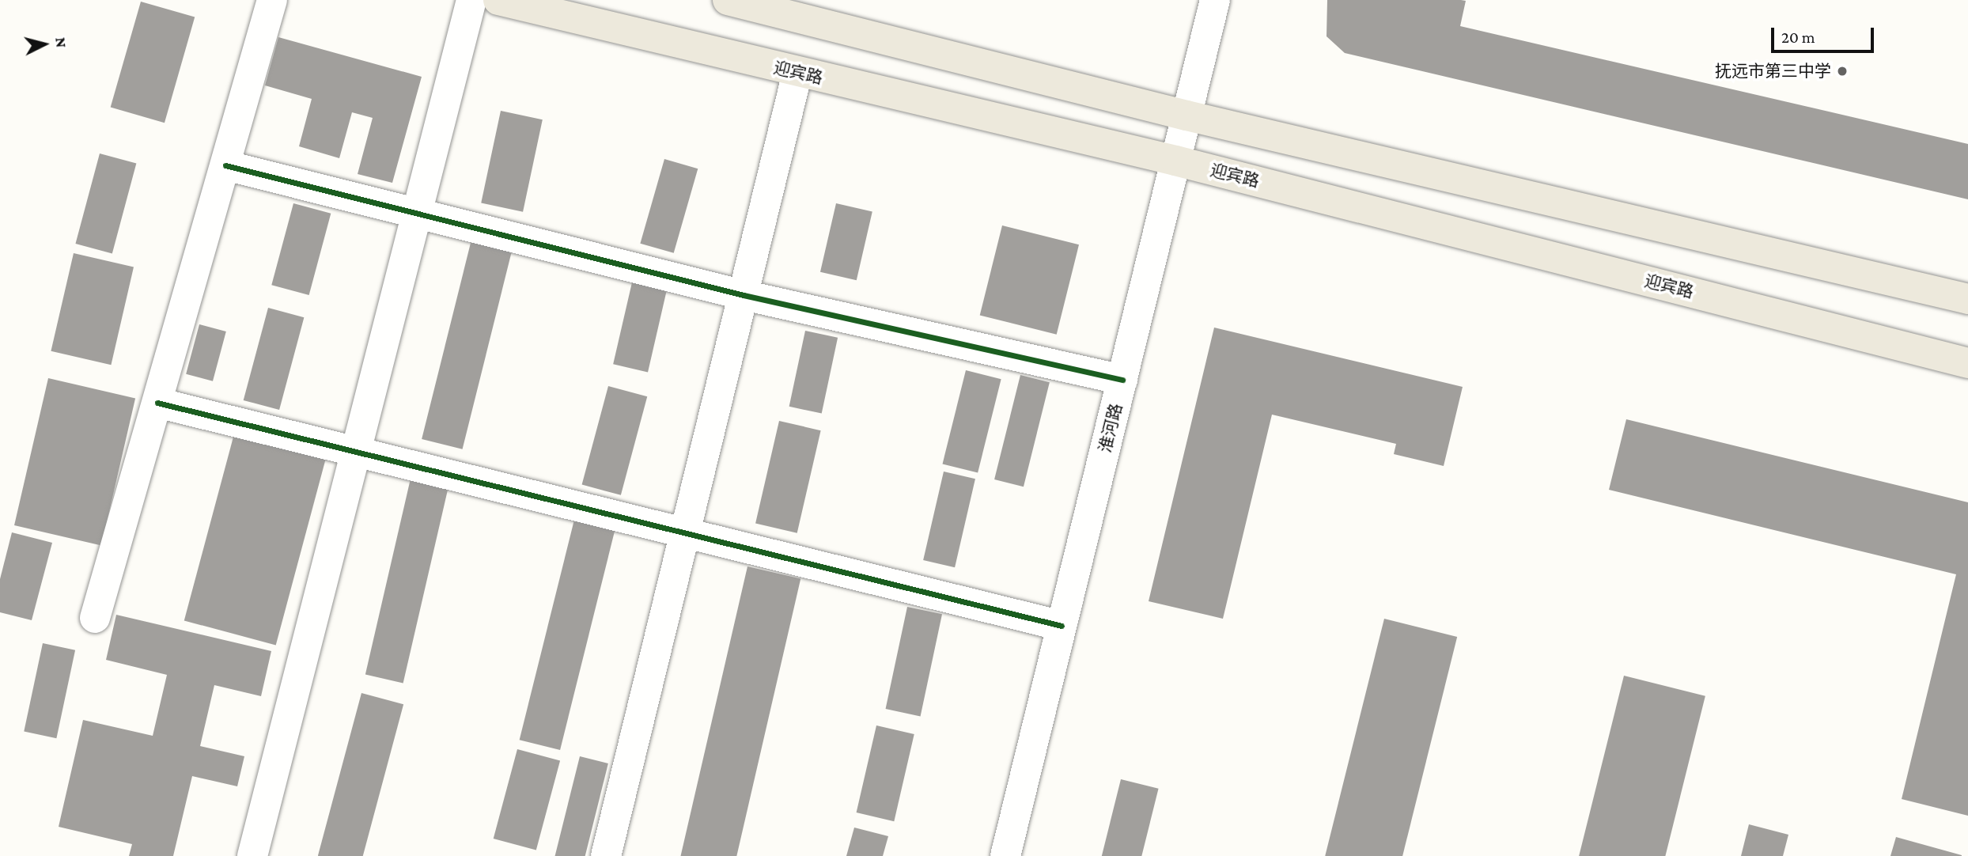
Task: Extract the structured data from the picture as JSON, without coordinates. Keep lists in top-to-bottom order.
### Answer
{
  "streets": {
    "main road": ["迎宾路"],
    "street": ["淮河路"]
  },
  "crossings": [
    ["迎宾路", "淮河路"]
  ],
  "places": ["抚远市第三中学"],
  "scale_bar": "20 m",
  "north": "right"
}
